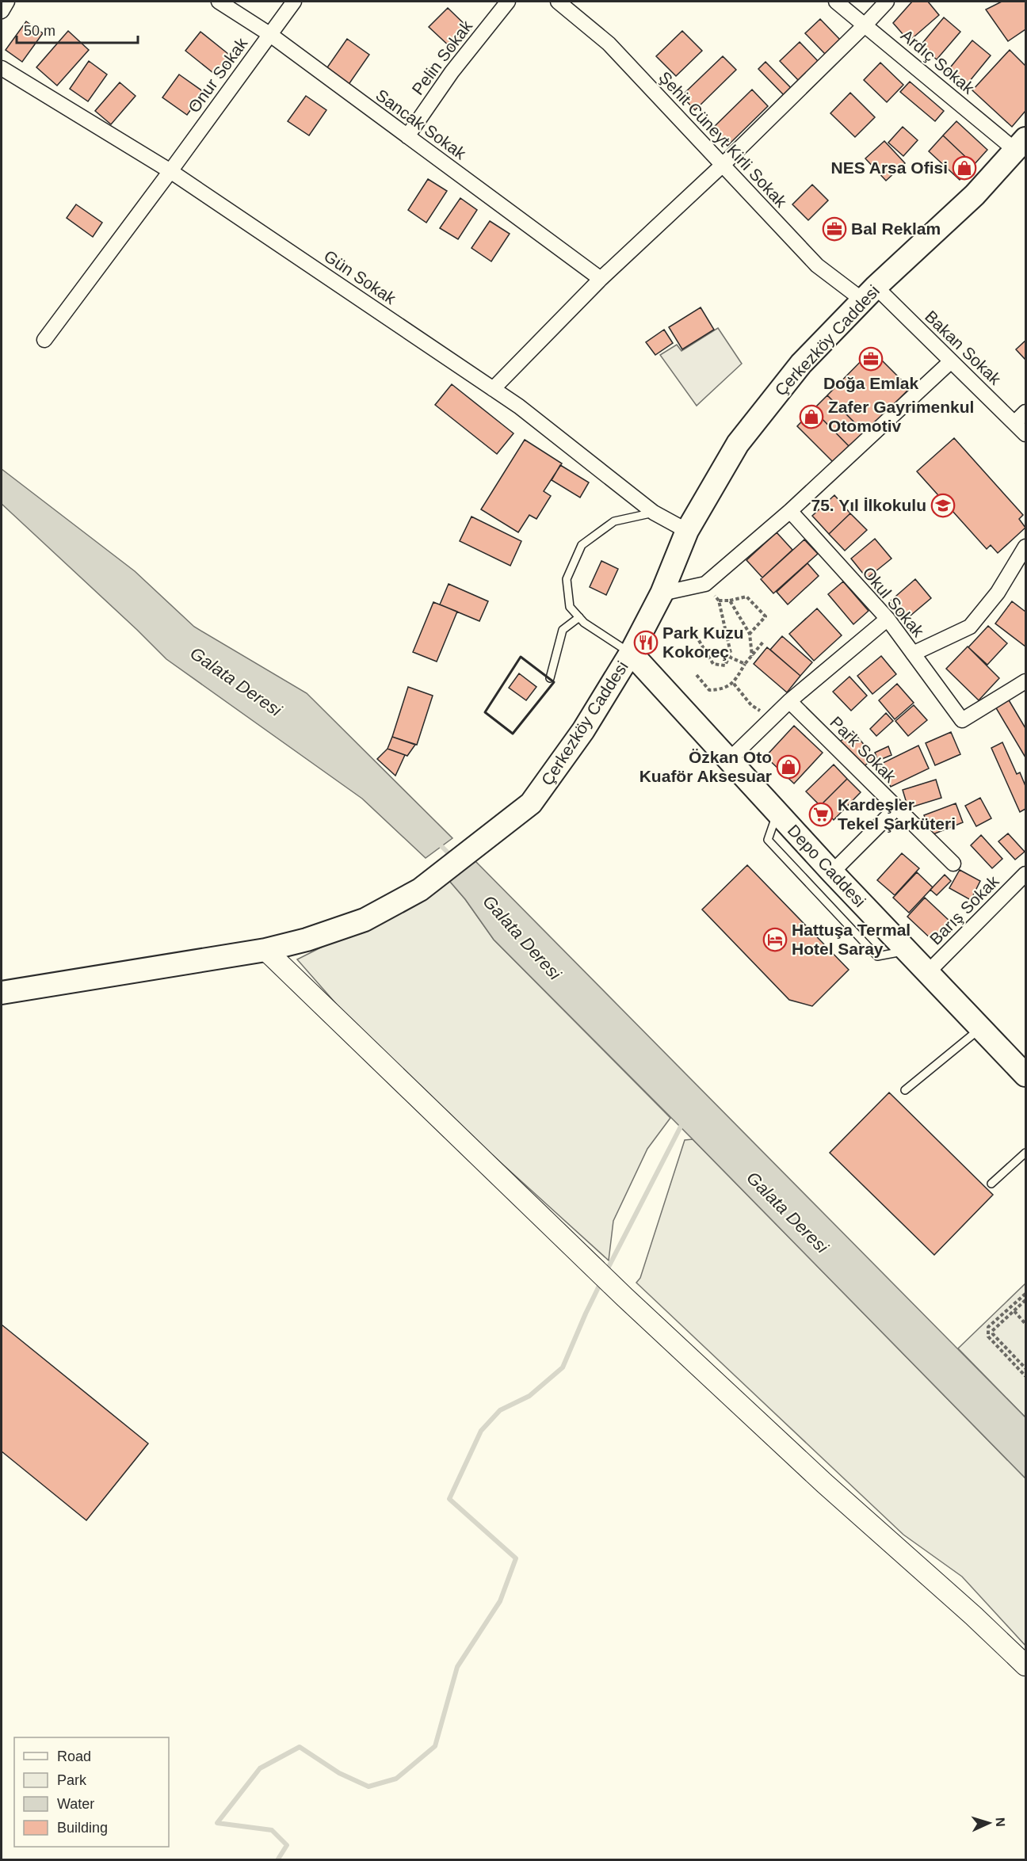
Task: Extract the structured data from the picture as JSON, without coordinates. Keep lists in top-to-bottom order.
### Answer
{
  "streets": {
    "main road": ["Çerkezköy Caddesi", "Depo Caddesi"],
    "street": [
      "Pelin Sokak",
      "Ardıç Sokak",
      "Onur Sokak",
      "Sancak Sokak",
      "Şehit Cüneyt Kirli Sokak",
      "Gün Sokak",
      "Bakan Sokak",
      "Okul Sokak",
      "Park Sokak",
      "Barış Sokak"
    ]
  },
  "crossings": [
    ["Pelin Sokak", "Sancak Sokak"],
    ["Ardıç Sokak", "Çerkezköy Caddesi"],
    ["Onur Sokak", "Sancak Sokak"],
    ["Onur Sokak", "Gün Sokak"],
    ["Şehit Cüneyt Kirli Sokak", "Çerkezköy Caddesi"],
    ["Şehit Cüneyt Kirli Sokak", "Bakan Sokak"],
    ["Gün Sokak", "Çerkezköy Caddesi"],
    ["Çerkezköy Caddesi", "Bakan Sokak"],
    ["Çerkezköy Caddesi", "Depo Caddesi"],
    ["Depo Caddesi", "Barış Sokak"]
  ],
  "water": ["Galata Deresi"],
  "places": {
    "shop": ["NES Arsa Ofisi", "Zafer Gayrimenkul Otomotiv", "Özkan Oto Kuaför Aksesuar"],
    "office": ["Bal Reklam", "Doğa Emlak"],
    "school or university": ["75. Yıl İlkokulu"],
    "restaurant": ["Park Kuzu Kokoreç"],
    "supermarket": ["Kardeşler Tekel Şarküteri"],
    "hotel": ["Hattuşa Termal Hotel Saray"]
  },
  "legend": [
    "Road",
    "Park",
    "Water",
    "Building"
  ],
  "scale_bar": "50 m",
  "north": "right"
}
